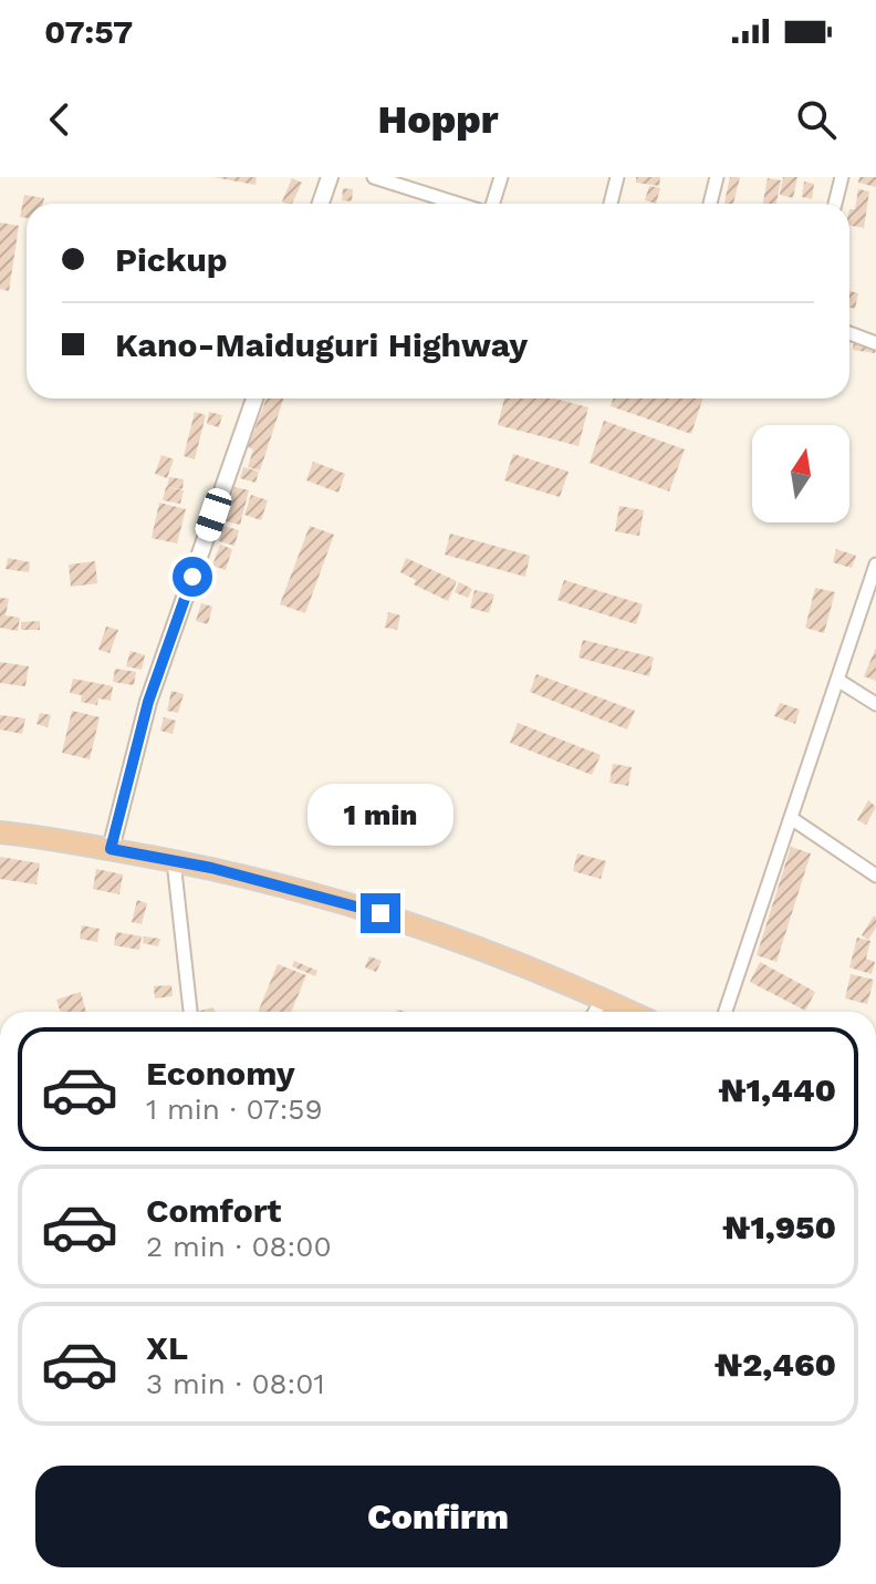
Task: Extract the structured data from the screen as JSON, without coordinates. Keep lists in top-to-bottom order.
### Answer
{
  "north": "top",
  "page": {
    "status": "07:57",
    "header": "Hoppr",
    "banner": ["Pickup", "Kano-Maiduguri Highway"],
    "bubble": "1 min",
    "list": [
      {
        "name": "Economy",
        "note": "1 min · 07:59",
        "value": "₦1,440"
      },
      {
        "name": "Comfort",
        "note": "2 min · 08:00",
        "value": "₦1,950"
      },
      {
        "name": "XL",
        "note": "3 min · 08:01",
        "value": "₦2,460"
      }
    ],
    "buttons": "Confirm"
  }
}
